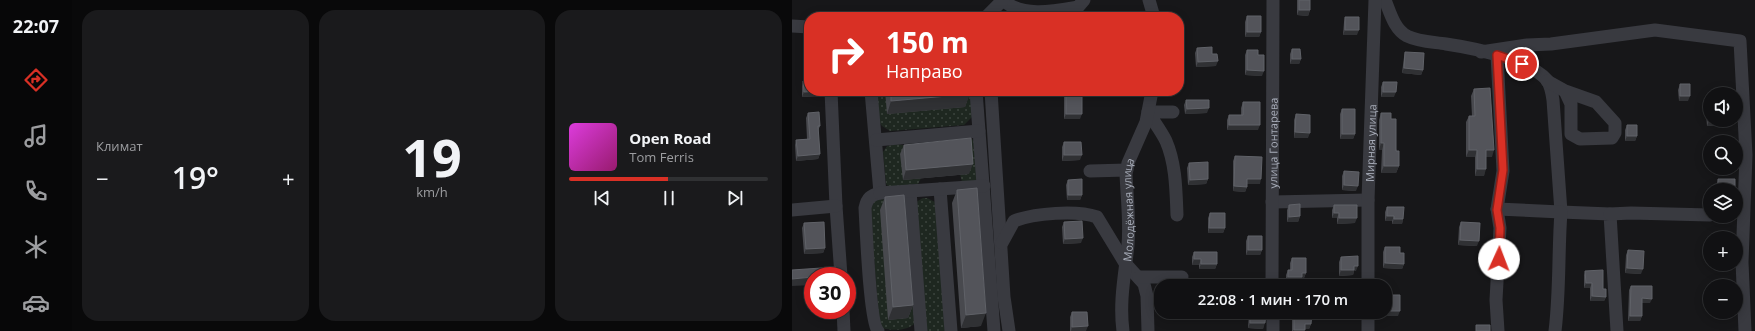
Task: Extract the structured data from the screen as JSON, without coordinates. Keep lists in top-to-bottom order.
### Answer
{
  "streets": {
    "street": ["улица Гонтарева", "Мирная улица", "Молодёжная улица"]
  },
  "page": {
    "tabs": "22:07",
    "tile": [
      "Климат",
      ["19", "km/h"]
    ],
    "turn": ["150 m", "Направо"],
    "map_buttons": ["+", "−"],
    "song": ["Open Road", "Tom Ferris"],
    "heat": ["−", "19°", "+"],
    "limit": "30",
    "trip": "22:08 · 1 мин · 170 m"
  }
}
